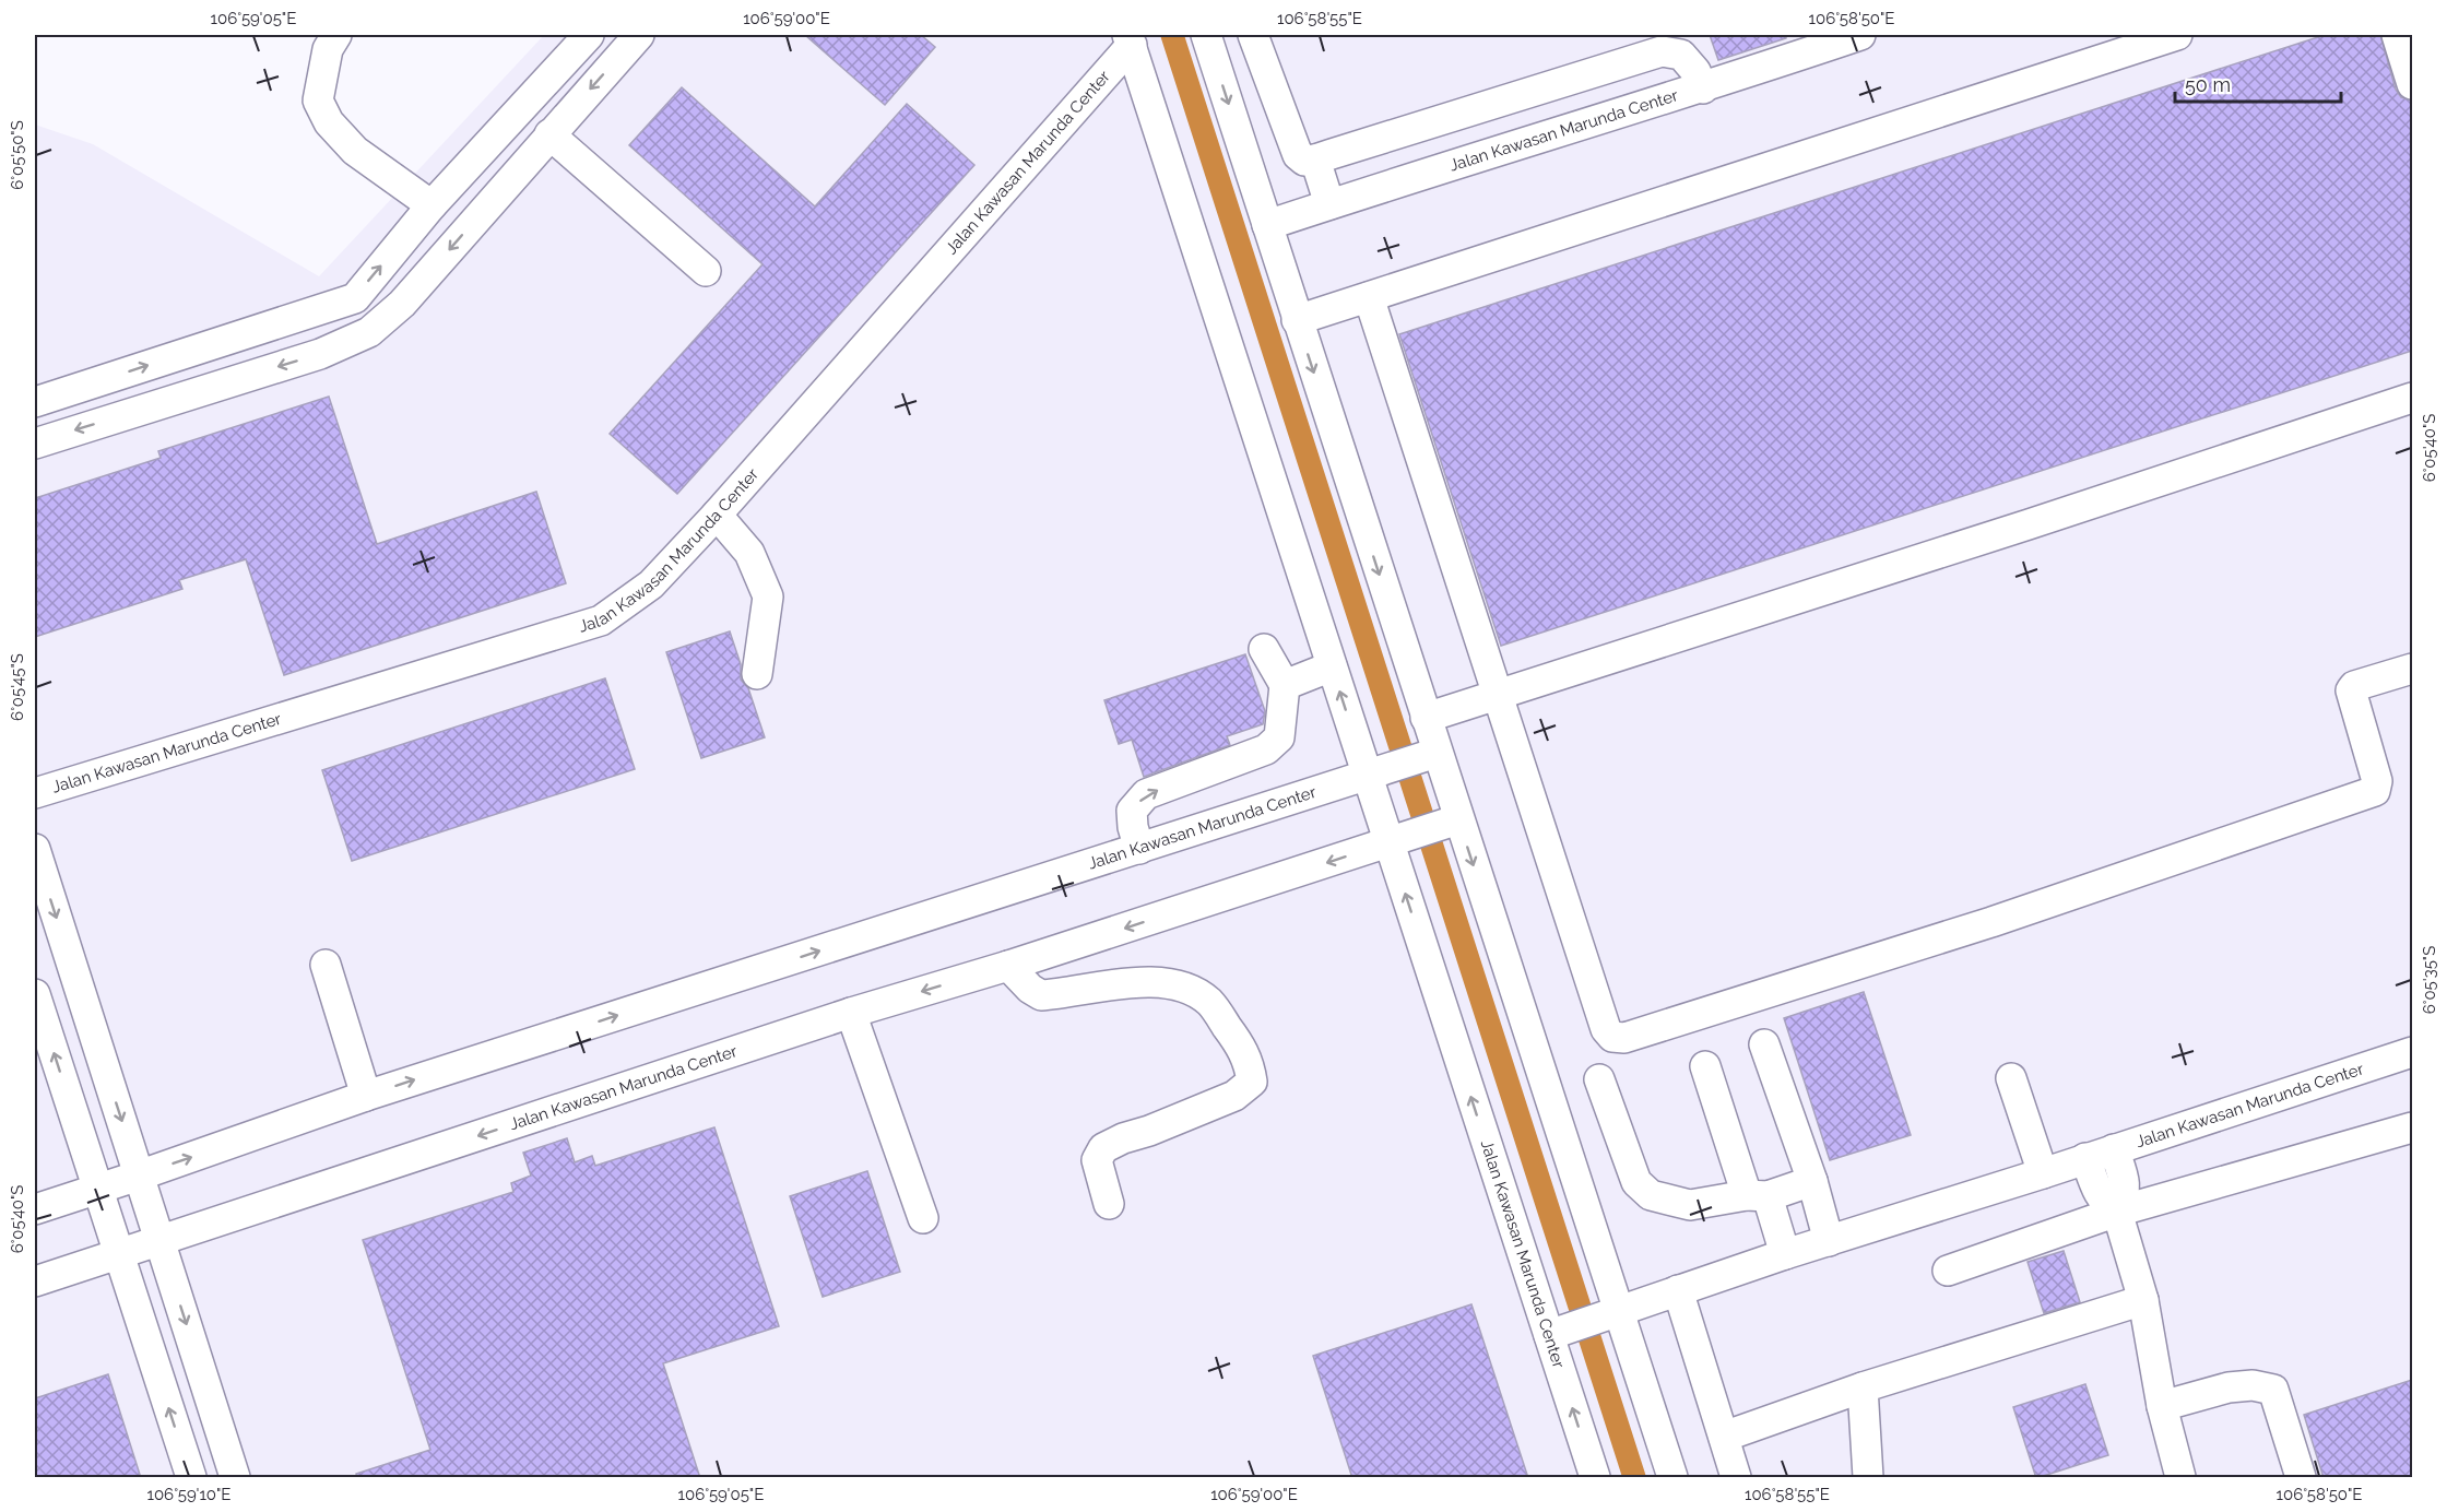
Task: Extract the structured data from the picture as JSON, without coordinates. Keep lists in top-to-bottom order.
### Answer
{
  "streets": {
    "lane": ["Jalan Kawasan Marunda Center"]
  },
  "scale_bar": "50 m",
  "coordinates": [
    "106°59'05\"E",
    "106°59'00\"E",
    "106°58'55\"E",
    "106°58'50\"E",
    "6°05'50\"S",
    "6°05'40\"S",
    "6°05'45\"S",
    "6°05'35\"S",
    "106°59'10\"E"
  ]
}
